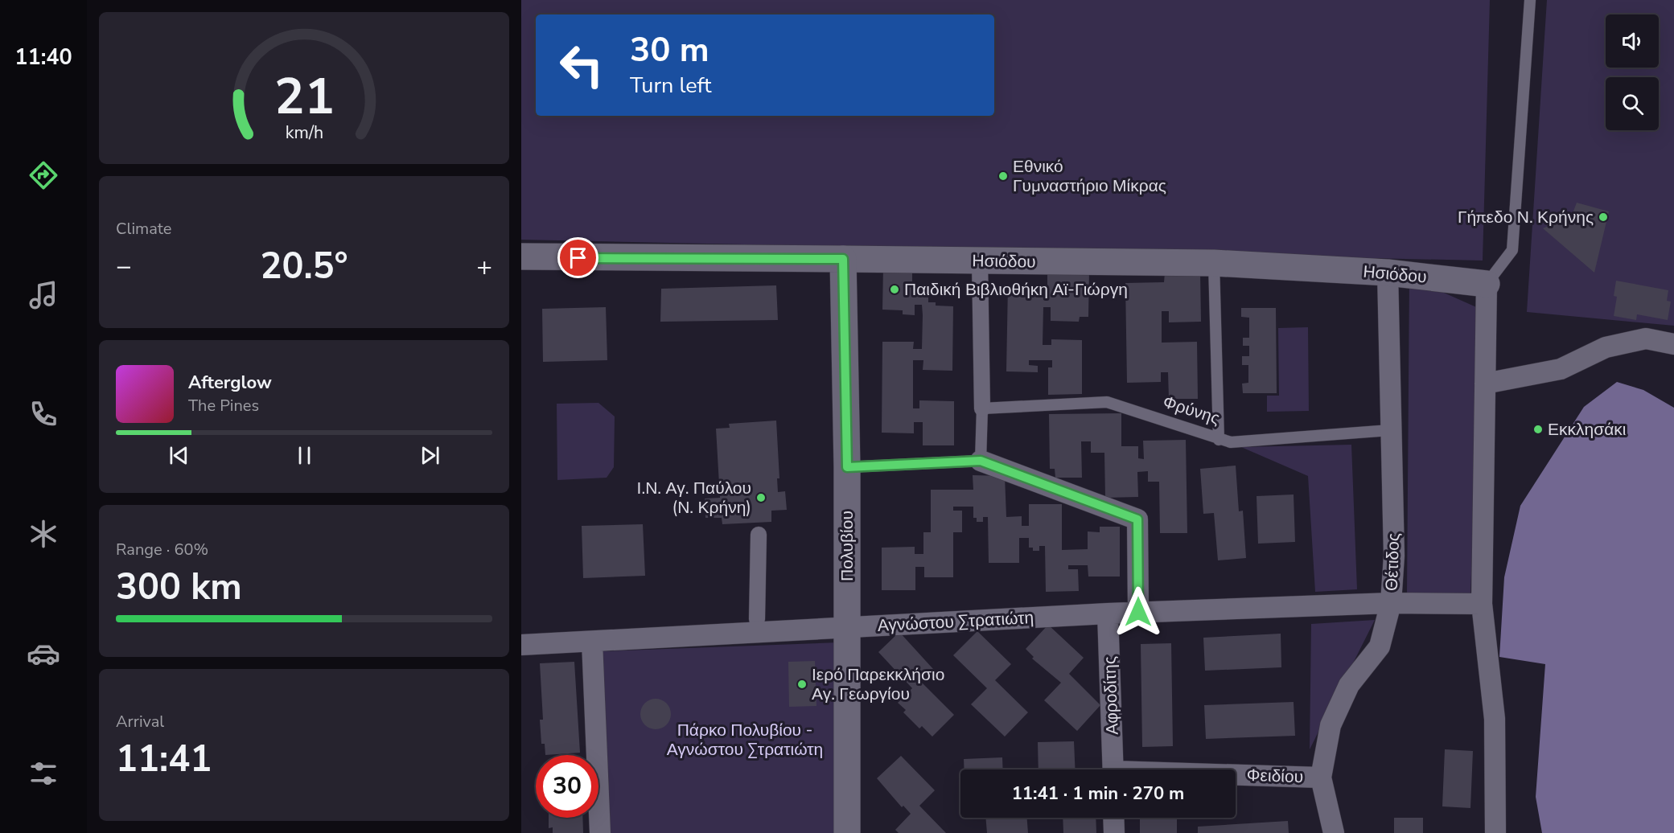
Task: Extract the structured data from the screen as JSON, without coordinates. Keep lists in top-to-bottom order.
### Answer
{
  "streets": {
    "main road": ["Ησιόδου", "Πολυβίου"],
    "street": [
      "Θέτιδος",
      "Αγνώστου Στρατιώτη",
      "Αφροδίτης",
      "Φειδίου"
    ],
    "lane": ["Φρύνης"]
  },
  "crossings": [
    ["Ησιόδου", "Πολυβίου"],
    ["Ησιόδου", "Θέτιδος"],
    ["Φρύνης", "Θέτιδος"],
    ["Πολυβίου", "Αγνώστου Στρατιώτη"],
    ["Θέτιδος", "Αγνώστου Στρατιώτη"],
    ["Θέτιδος", "Φειδίου"],
    ["Αγνώστου Στρατιώτη", "Αφροδίτης"]
  ],
  "parks": ["Πάρκο Πολυβίου - Αγνώστου Στρατιώτη"],
  "places": [
    "Εθνικό Γυμναστήριο Μίκρας",
    "Γήπεδο Ν. Κρήνης",
    "Παιδική Βιβλιοθήκη Αϊ-Γιώργη",
    "Εκκλησάκι",
    "Ι.Ν. Αγ. Παύλου (Ν. Κρήνη)",
    "Ιερό Παρεκκλήσιο Αγ. Γεωργίου"
  ],
  "page": {
    "tabs": "11:40",
    "turn": ["30 m", "Turn left"],
    "tile": [
      "Climate",
      ["Range · 60%", "300 km"],
      ["Arrival", "11:41"]
    ],
    "heat": ["−", "20.5°", "+"],
    "song": ["Afterglow", "The Pines"],
    "limit": "30",
    "trip": "11:41 · 1 min · 270 m",
    "gauge": ["21", "km/h"]
  }
}
